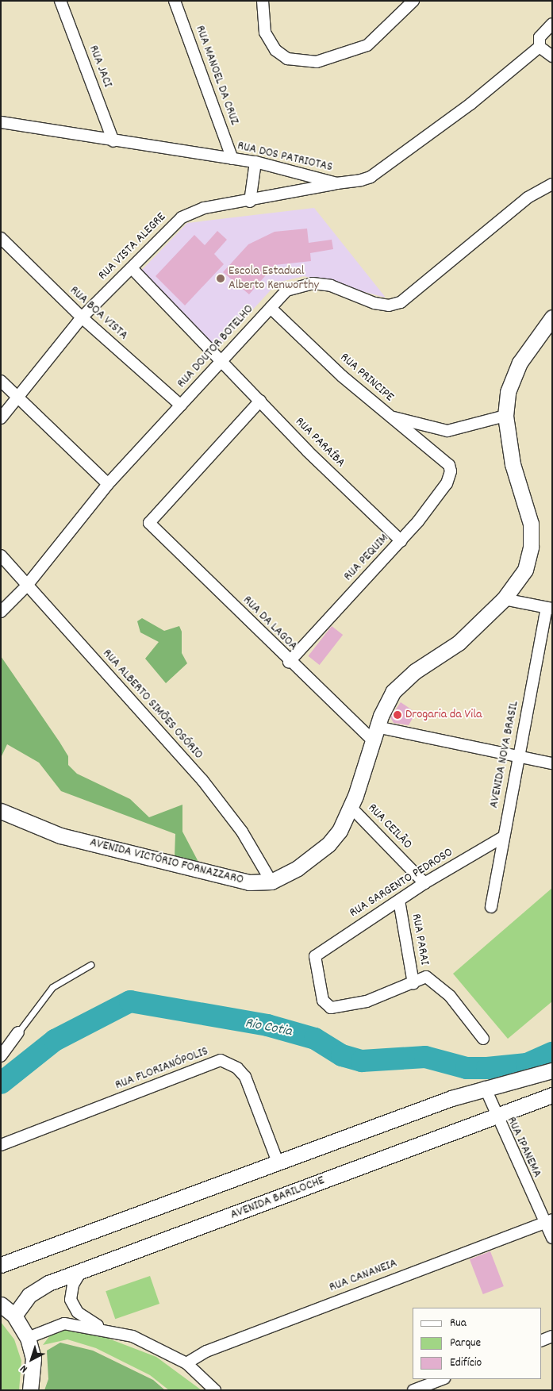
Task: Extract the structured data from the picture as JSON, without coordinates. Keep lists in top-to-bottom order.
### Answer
{
  "streets": {
    "main road": ["AVENIDA VICTÓRIO FORNAZZARO", "AVENIDA BARILOCHE"],
    "street": [
      "RUA JACI",
      "RUA MANOEL DA CRUZ",
      "RUA DOS PATRIOTAS",
      "RUA VISTA ALEGRE",
      "RUA BOA VISTA",
      "RUA DOUTOR BOTELHO",
      "RUA PRINCIPE",
      "RUA PARAÍBA",
      "RUA PEQUIM",
      "RUA DA LAGOA",
      "RUA ALBERTO SIMÕES OSÓRIO",
      "AVENIDA NOVA BRASIL",
      "RUA CEILÃO",
      "RUA SARGENTO PEDROSO",
      "RUA PARAI",
      "RUA FLORIANÓPOLIS",
      "RUA IPANEMA",
      "RUA CANANEIA"
    ]
  },
  "crossings": [
    ["RUA JACI", "RUA DOS PATRIOTAS"],
    ["RUA MANOEL DA CRUZ", "RUA DOS PATRIOTAS"],
    ["RUA DOS PATRIOTAS", "RUA VISTA ALEGRE"],
    ["RUA VISTA ALEGRE", "RUA BOA VISTA"],
    ["RUA VISTA ALEGRE", "RUA PARAÍBA"],
    ["RUA BOA VISTA", "RUA DOUTOR BOTELHO"],
    ["RUA DOUTOR BOTELHO", "RUA PRINCIPE"],
    ["RUA DOUTOR BOTELHO", "RUA PARAÍBA"],
    ["RUA DOUTOR BOTELHO", "RUA ALBERTO SIMÕES OSÓRIO"],
    ["RUA PRINCIPE", "RUA PEQUIM"],
    ["RUA PARAÍBA", "RUA PEQUIM"],
    ["RUA PARAÍBA", "RUA DA LAGOA"],
    ["RUA PEQUIM", "RUA DA LAGOA"],
    ["RUA DA LAGOA", "AVENIDA VICTÓRIO FORNAZZARO"],
    ["RUA ALBERTO SIMÕES OSÓRIO", "AVENIDA VICTÓRIO FORNAZZARO"],
    ["AVENIDA NOVA BRASIL", "RUA SARGENTO PEDROSO"],
    ["RUA CEILÃO", "AVENIDA VICTÓRIO FORNAZZARO"],
    ["RUA CEILÃO", "RUA SARGENTO PEDROSO"],
    ["RUA SARGENTO PEDROSO", "RUA PARAI"],
    ["RUA IPANEMA", "AVENIDA BARILOCHE"],
    ["RUA IPANEMA", "RUA CANANEIA"]
  ],
  "water": ["Rio Cotia"],
  "places": ["Escola Estadual Alberto Kenworthy", "Drogaria da Vila"],
  "legend": ["Rua", "Parque", "Edifício"],
  "north": "bottom left"
}
